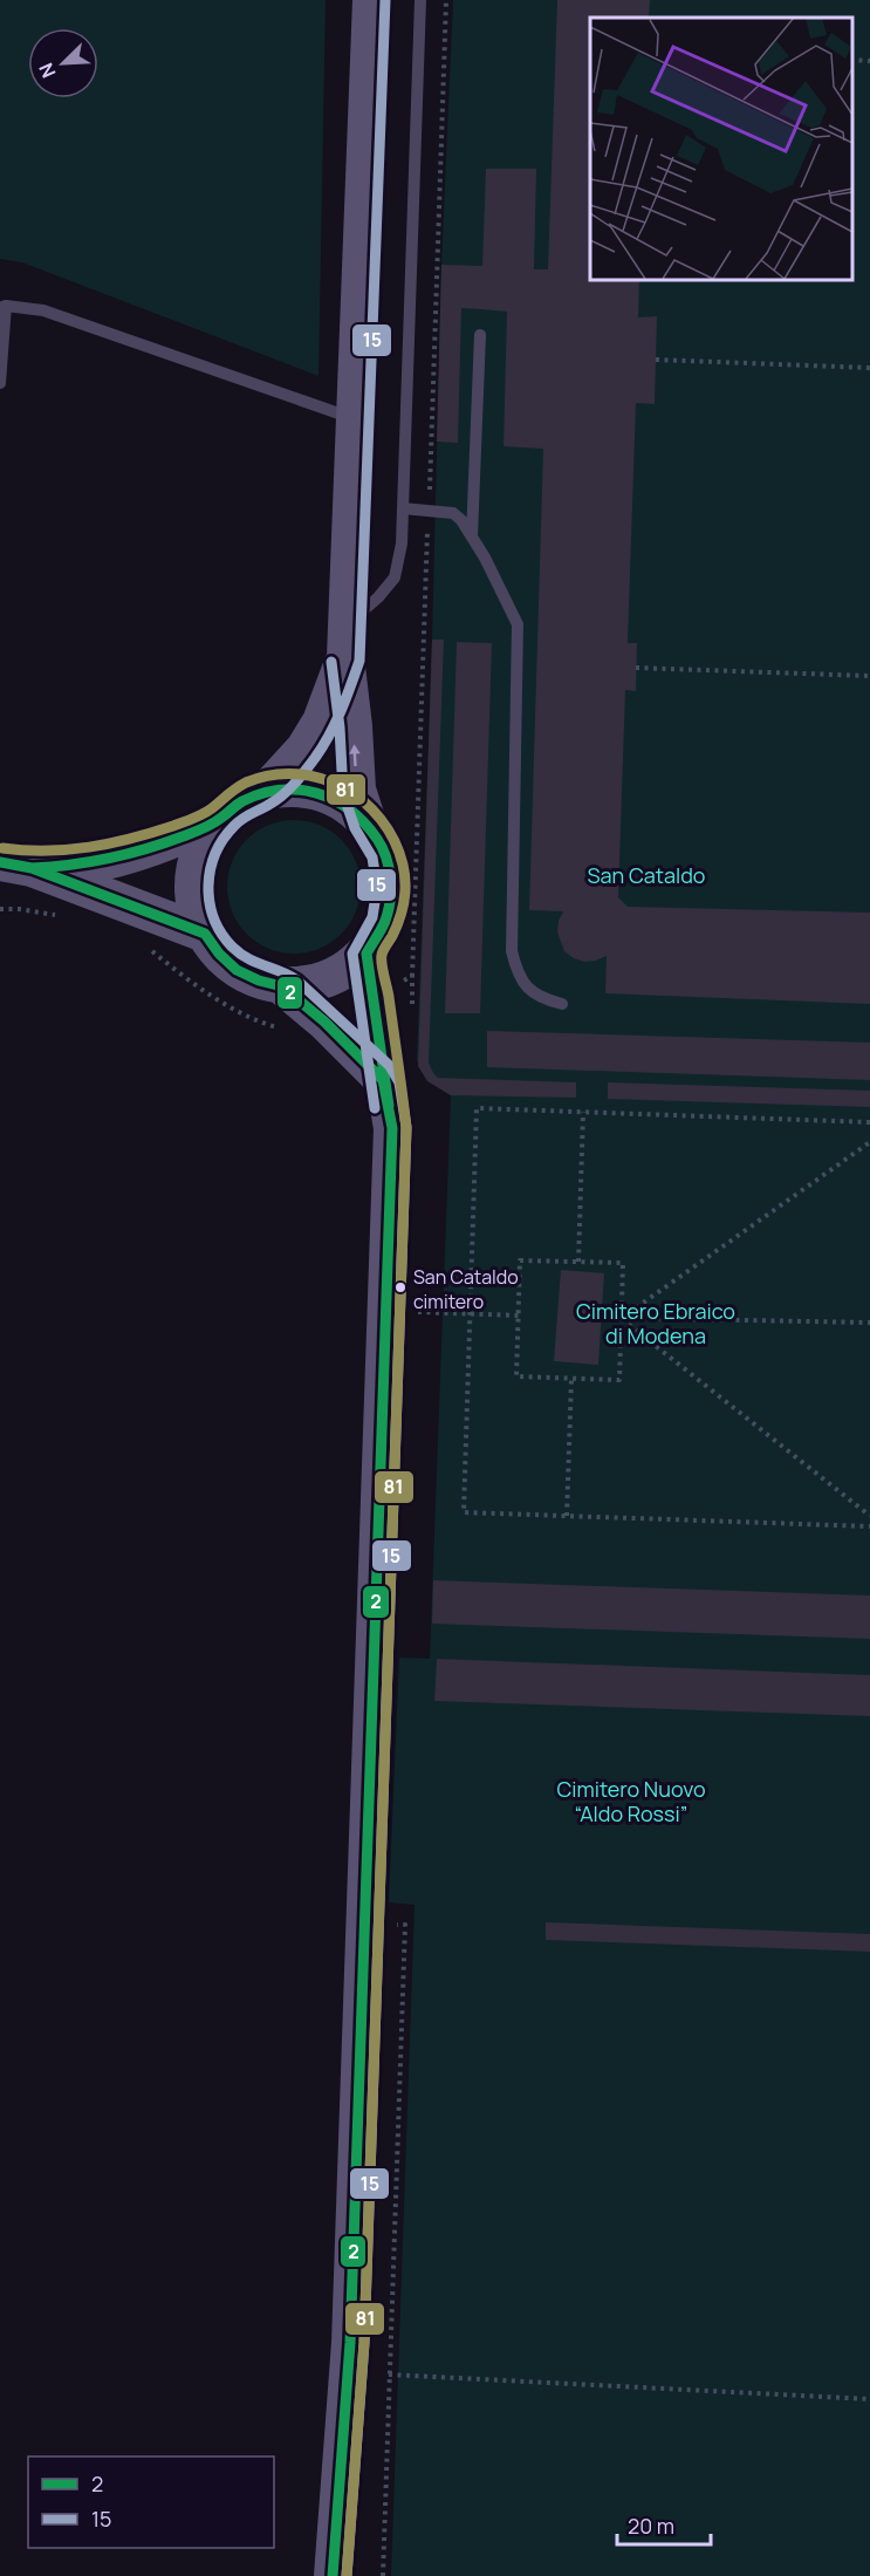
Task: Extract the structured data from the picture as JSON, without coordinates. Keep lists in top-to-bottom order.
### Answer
{
  "parks": ["San Cataldo", "Cimitero Ebraico di Modena", "Cimitero Nuovo “Aldo Rossi”"],
  "places": ["San Cataldo cimitero"],
  "lines": ["transit line 15", "transit line 81", "transit line 2"],
  "legend": ["2", "15"],
  "scale_bar": "20 m",
  "north": "bottom left"
}
